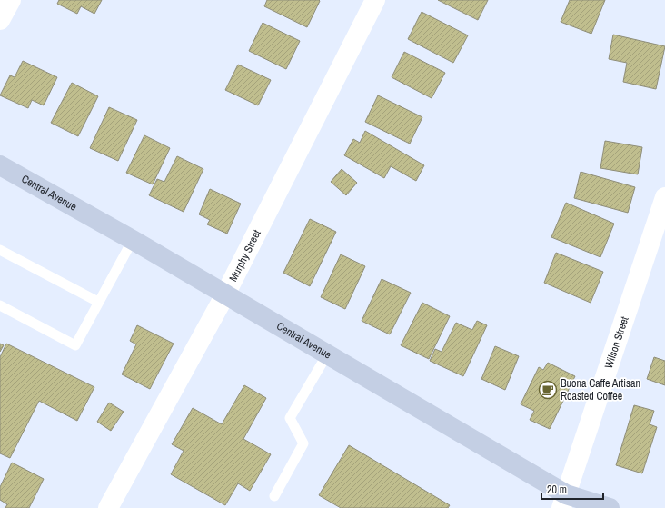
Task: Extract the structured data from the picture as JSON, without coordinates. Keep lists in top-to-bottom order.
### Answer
{
  "streets": {
    "main road": ["Central Avenue"],
    "street": ["Murphy Street", "Wilson Street"]
  },
  "crossings": [
    ["Central Avenue", "Murphy Street"],
    ["Central Avenue", "Wilson Street"]
  ],
  "places": {
    "cafe": ["Buona Caffe Artisan Roasted Coffee"]
  },
  "scale_bar": "20 m"
}
